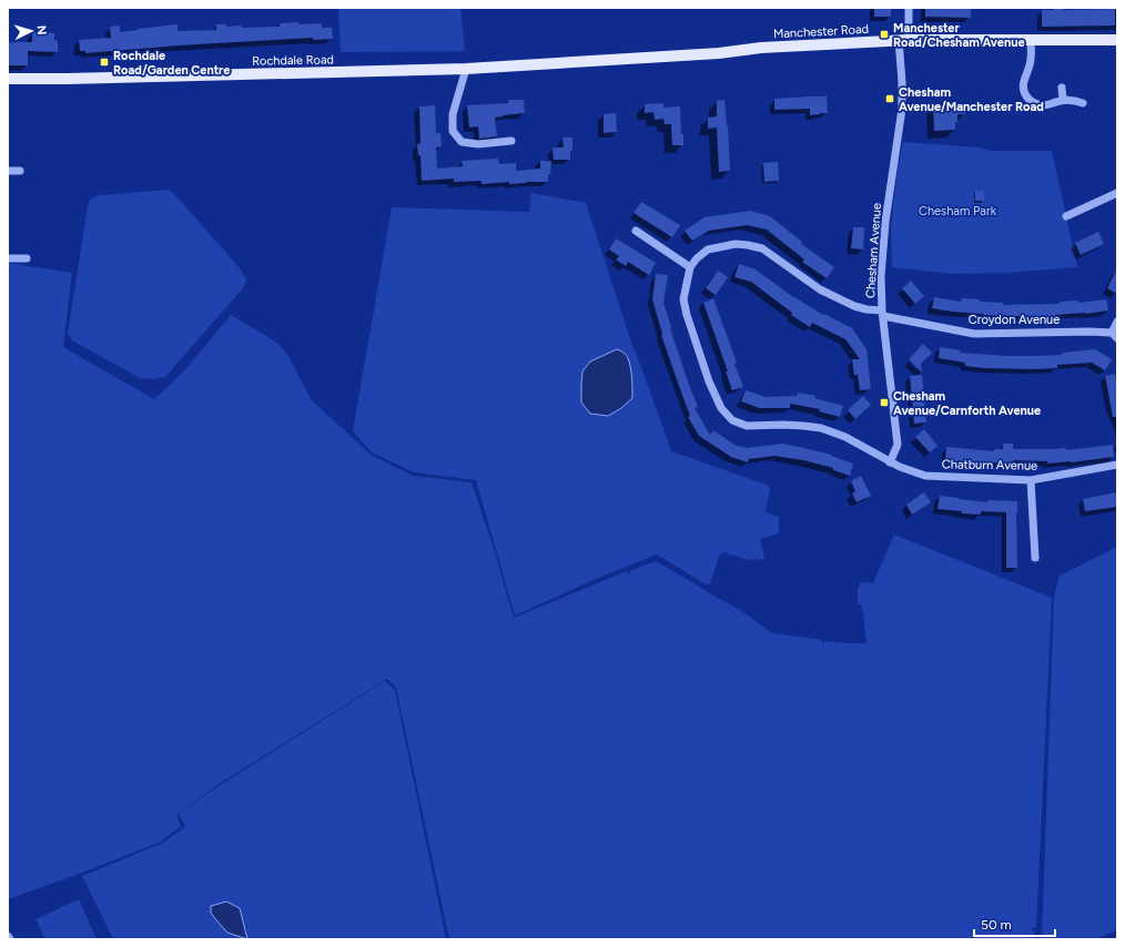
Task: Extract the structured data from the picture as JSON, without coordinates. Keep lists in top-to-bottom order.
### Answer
{
  "streets": {
    "main road": ["Manchester Road", "Rochdale Road"],
    "street": ["Chesham Avenue", "Croydon Avenue", "Chatburn Avenue"]
  },
  "crossings": [
    ["Manchester Road", "Rochdale Road"],
    ["Manchester Road", "Chesham Avenue"],
    ["Chesham Avenue", "Croydon Avenue"],
    ["Chesham Avenue", "Chatburn Avenue"],
    ["Croydon Avenue", "Chatburn Avenue"]
  ],
  "parks": ["Chesham Park"],
  "places": {
    "transit": [
      "Manchester Road/Chesham Avenue",
      "Rochdale Road/Garden Centre",
      "Chesham Avenue/Manchester Road",
      "Chesham Avenue/Carnforth Avenue"
    ]
  },
  "scale_bar": "50 m",
  "north": "right"
}
